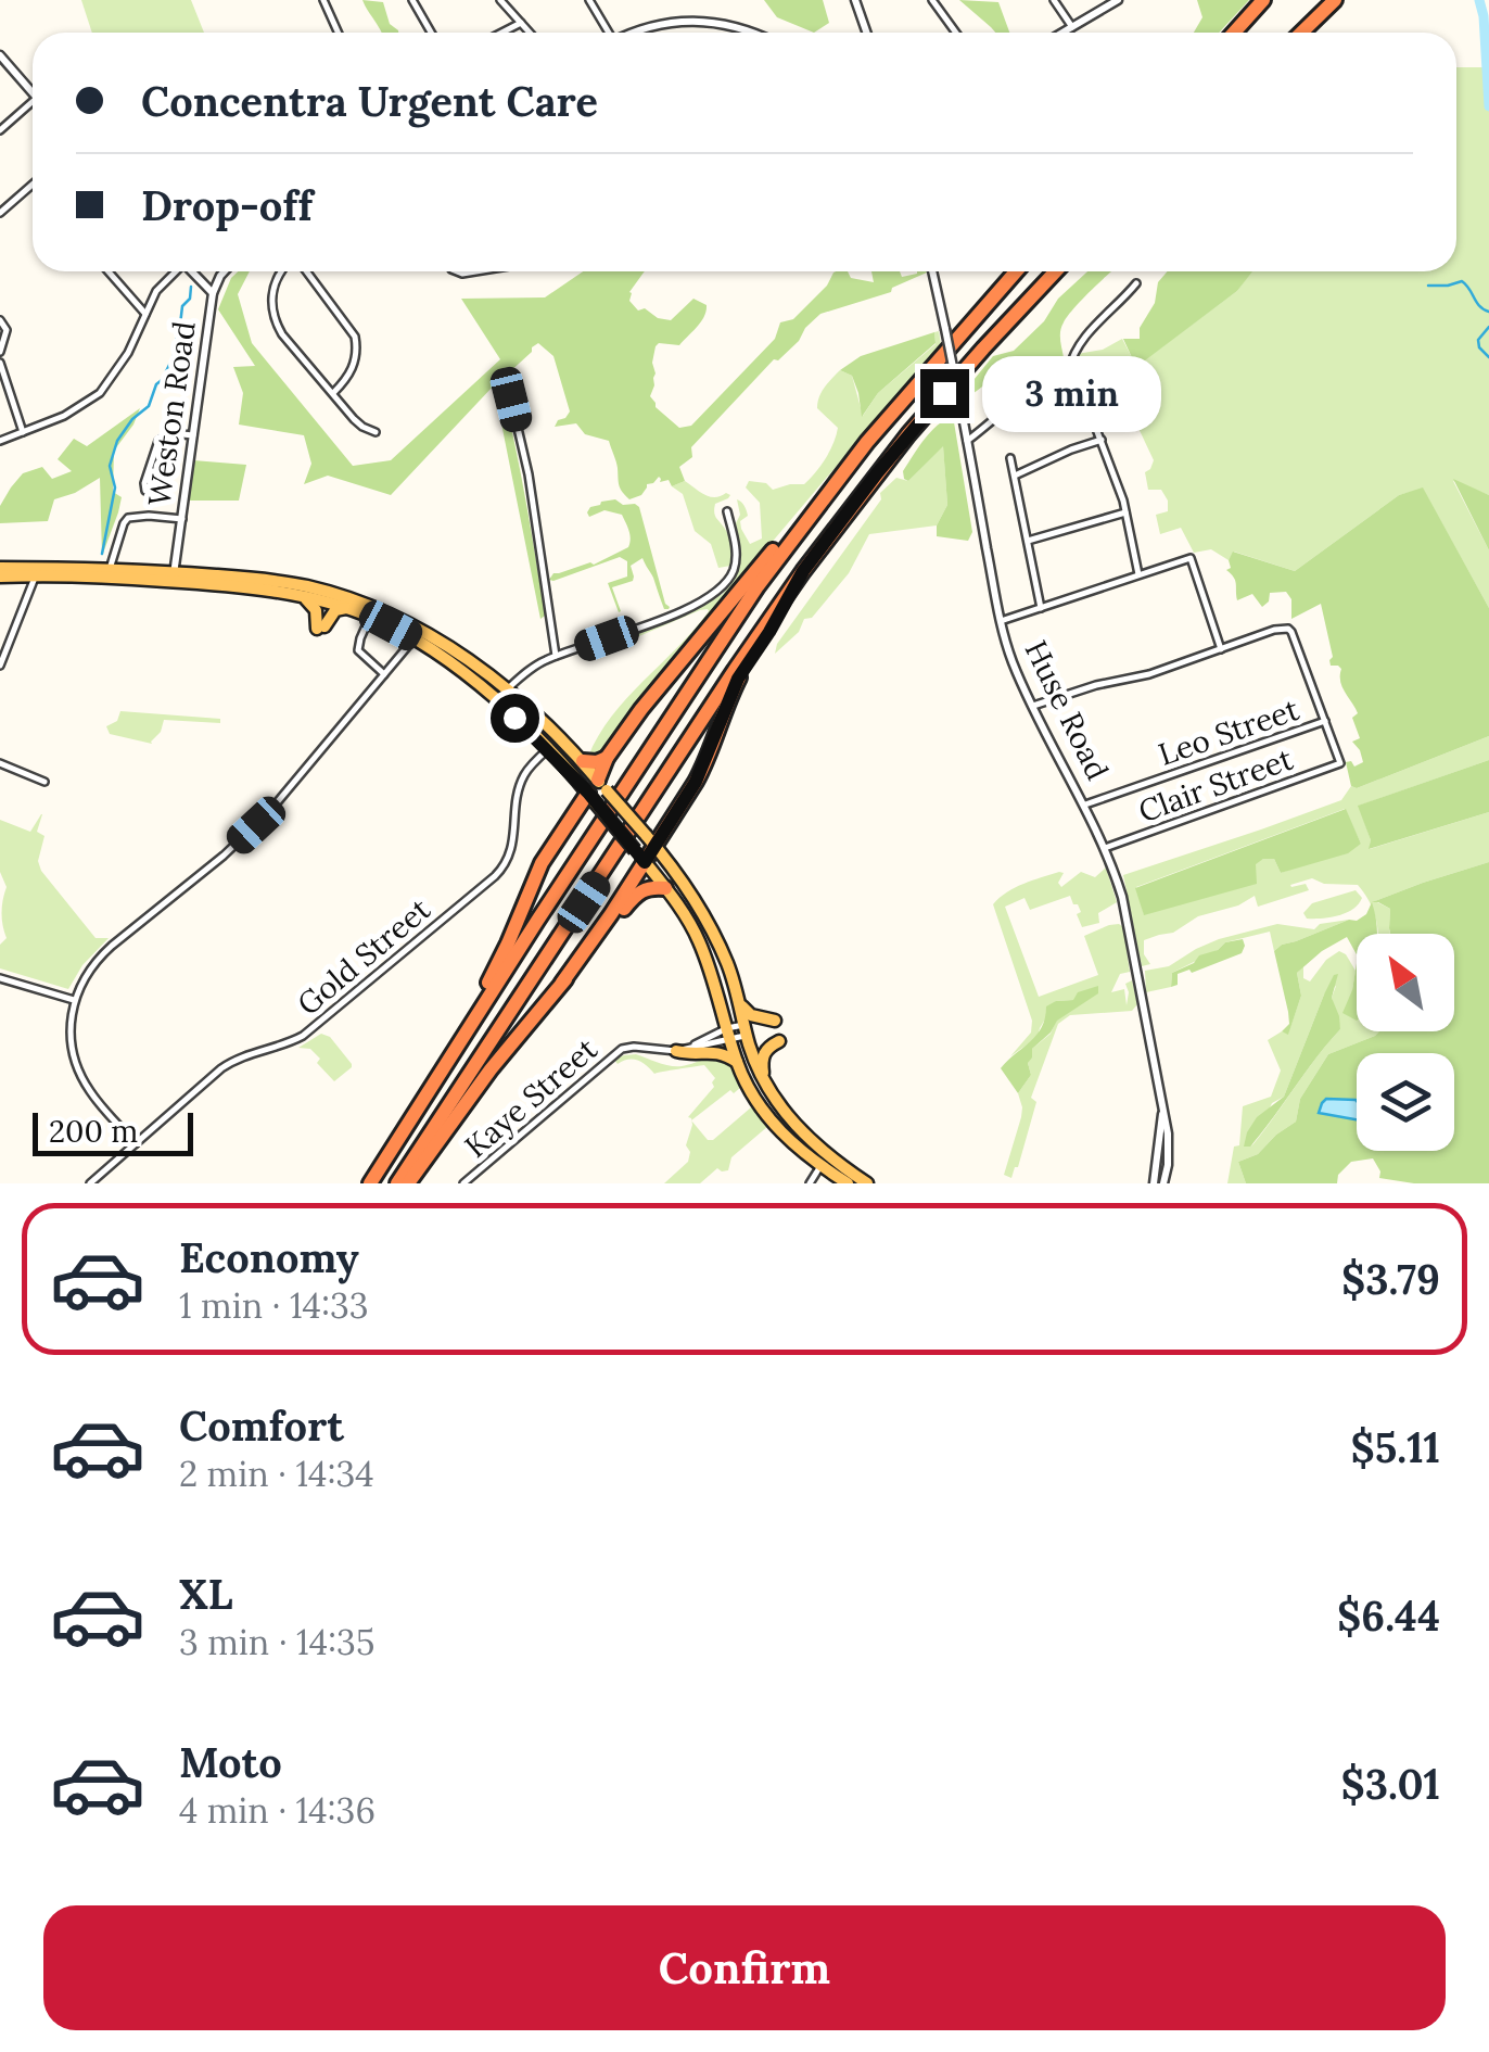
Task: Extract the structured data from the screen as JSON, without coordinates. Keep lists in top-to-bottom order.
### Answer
{
  "streets": {
    "street": [
      "Weston Road",
      "Huse Road",
      "Leo Street",
      "Clair Street",
      "Gold Street",
      "Kaye Street"
    ]
  },
  "crossings": [
    ["Huse Road", "Leo Street"],
    ["Huse Road", "Clair Street"],
    ["Leo Street", "Clair Street"]
  ],
  "scale_bar": "200 m",
  "north": "top left",
  "page": {
    "banner": ["Concentra Urgent Care", "Drop-off"],
    "bubble": "3 min",
    "scale": "200 m",
    "list": [
      {
        "name": "Economy",
        "note": "1 min · 14:33",
        "value": "$3.79"
      },
      {
        "name": "Comfort",
        "note": "2 min · 14:34",
        "value": "$5.11"
      },
      {
        "name": "XL",
        "note": "3 min · 14:35",
        "value": "$6.44"
      },
      {
        "name": "Moto",
        "note": "4 min · 14:36",
        "value": "$3.01"
      }
    ],
    "buttons": "Confirm"
  }
}
